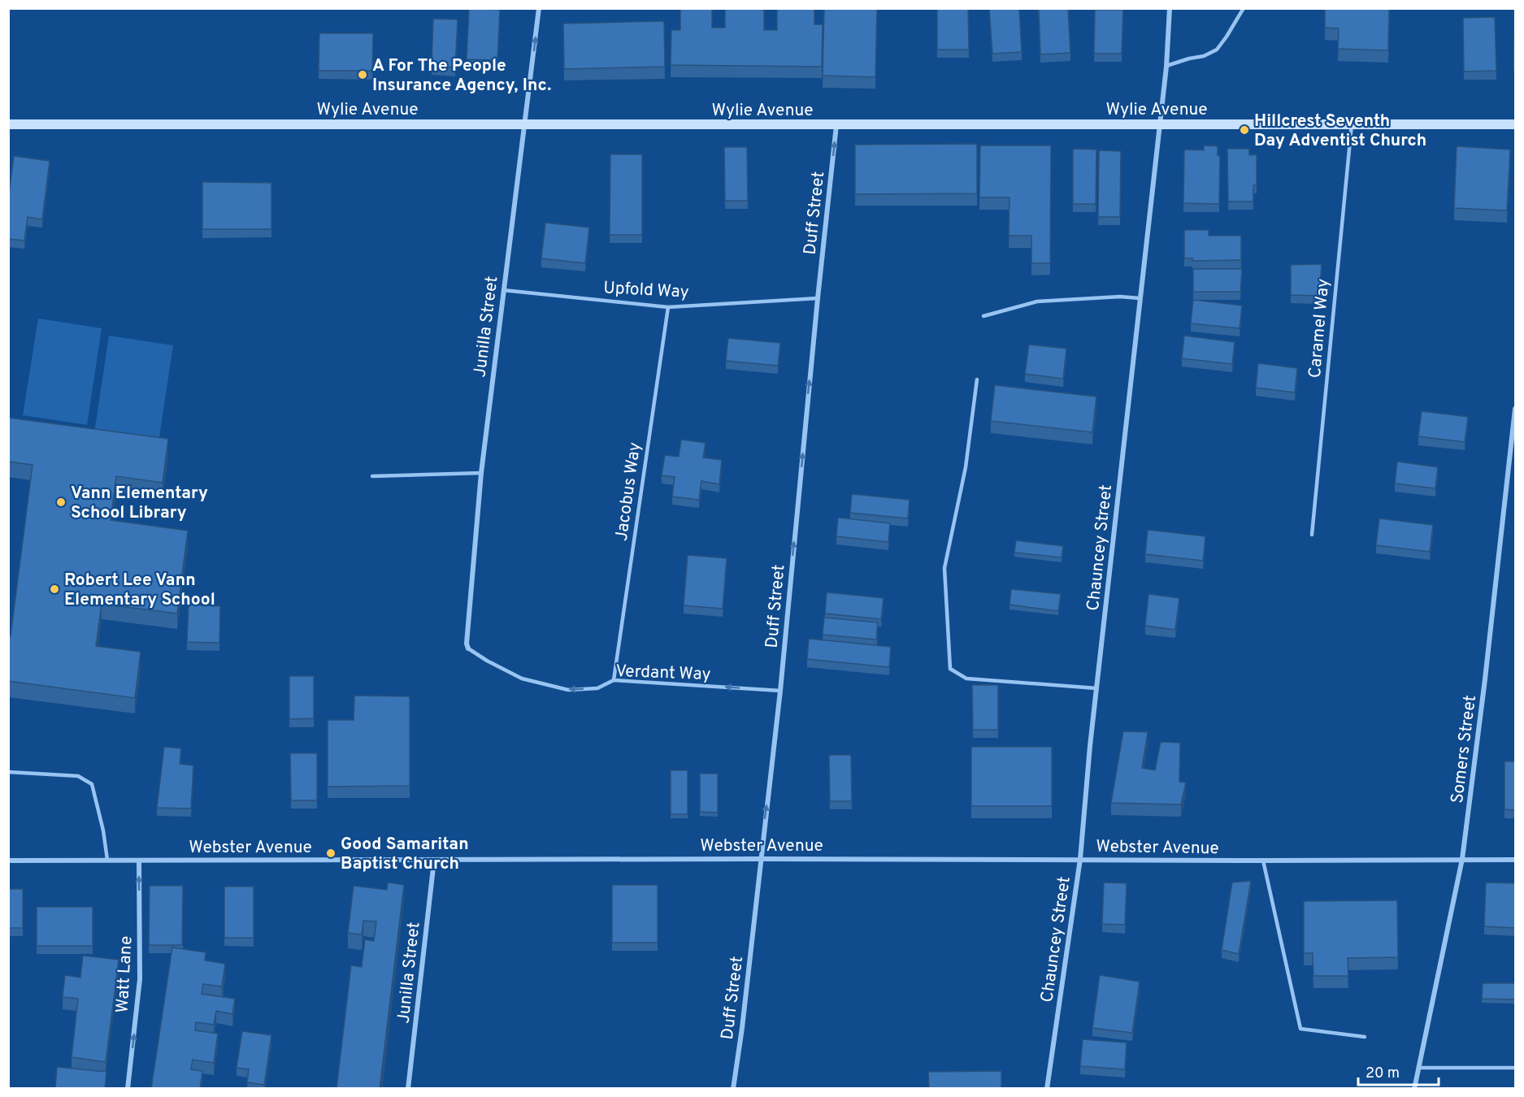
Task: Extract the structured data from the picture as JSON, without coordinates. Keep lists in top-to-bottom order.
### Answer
{
  "streets": {
    "street": [
      "Wylie Avenue",
      "Duff Street",
      "Junilla Street",
      "Chauncey Street",
      "Somers Street",
      "Webster Avenue",
      "Watt Lane"
    ],
    "lane": [
      "Upfold Way",
      "Caramel Way",
      "Jacobus Way",
      "Verdant Way"
    ]
  },
  "crossings": [
    ["Wylie Avenue", "Duff Street"],
    ["Wylie Avenue", "Junilla Street"],
    ["Wylie Avenue", "Caramel Way"],
    ["Wylie Avenue", "Chauncey Street"],
    ["Duff Street", "Upfold Way"],
    ["Duff Street", "Verdant Way"],
    ["Duff Street", "Webster Avenue"],
    ["Upfold Way", "Junilla Street"],
    ["Upfold Way", "Jacobus Way"],
    ["Junilla Street", "Verdant Way"],
    ["Junilla Street", "Webster Avenue"],
    ["Jacobus Way", "Verdant Way"],
    ["Chauncey Street", "Webster Avenue"],
    ["Somers Street", "Webster Avenue"],
    ["Webster Avenue", "Watt Lane"]
  ],
  "one_way": ["Duff Street", "Verdant Way", "Watt Lane"],
  "places": [
    "A For The People Insurance Agency, Inc.",
    "Hillcrest Seventh Day Adventist Church",
    "Vann Elementary School Library",
    "Robert Lee Vann Elementary School",
    "Good Samaritan Baptist Church"
  ],
  "scale_bar": "20 m"
}
